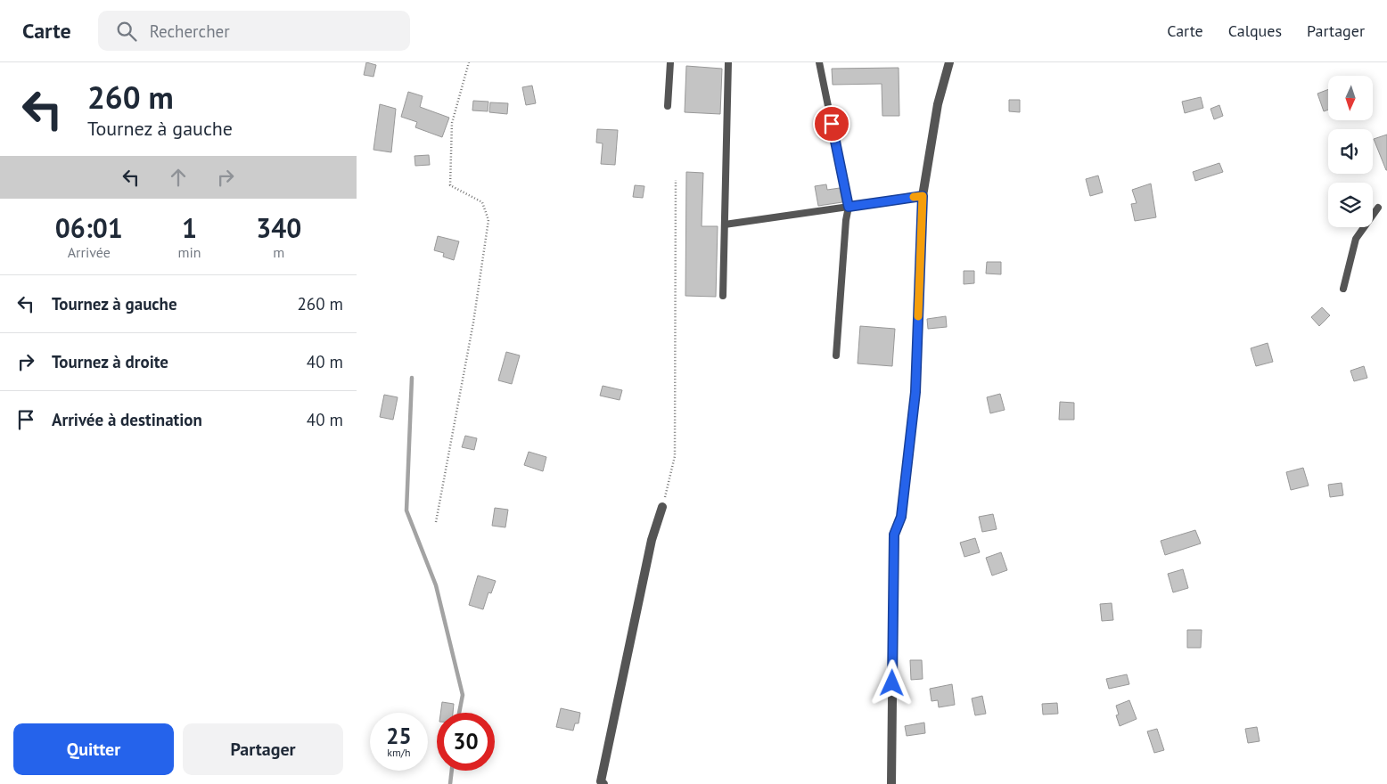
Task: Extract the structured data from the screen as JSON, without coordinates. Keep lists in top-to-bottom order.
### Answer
{
  "north": "bottom",
  "page": {
    "header": "Carte",
    "search": "Rechercher",
    "nav": ["Carte", "Calques", "Partager"],
    "turn": ["260 m", "Tournez à gauche"],
    "eta": [
      "06:01",
      "Arrivée",
      "1",
      "min",
      "340",
      "m"
    ],
    "list": [
      {
        "name": "Tournez à gauche",
        "value": "260 m"
      },
      {
        "name": "Tournez à droite",
        "value": "40 m"
      },
      {
        "name": "Arrivée à destination",
        "value": "40 m"
      }
    ],
    "speed": "25 km/h",
    "limit": "30",
    "buttons": ["Quitter", "Partager"]
  }
}
